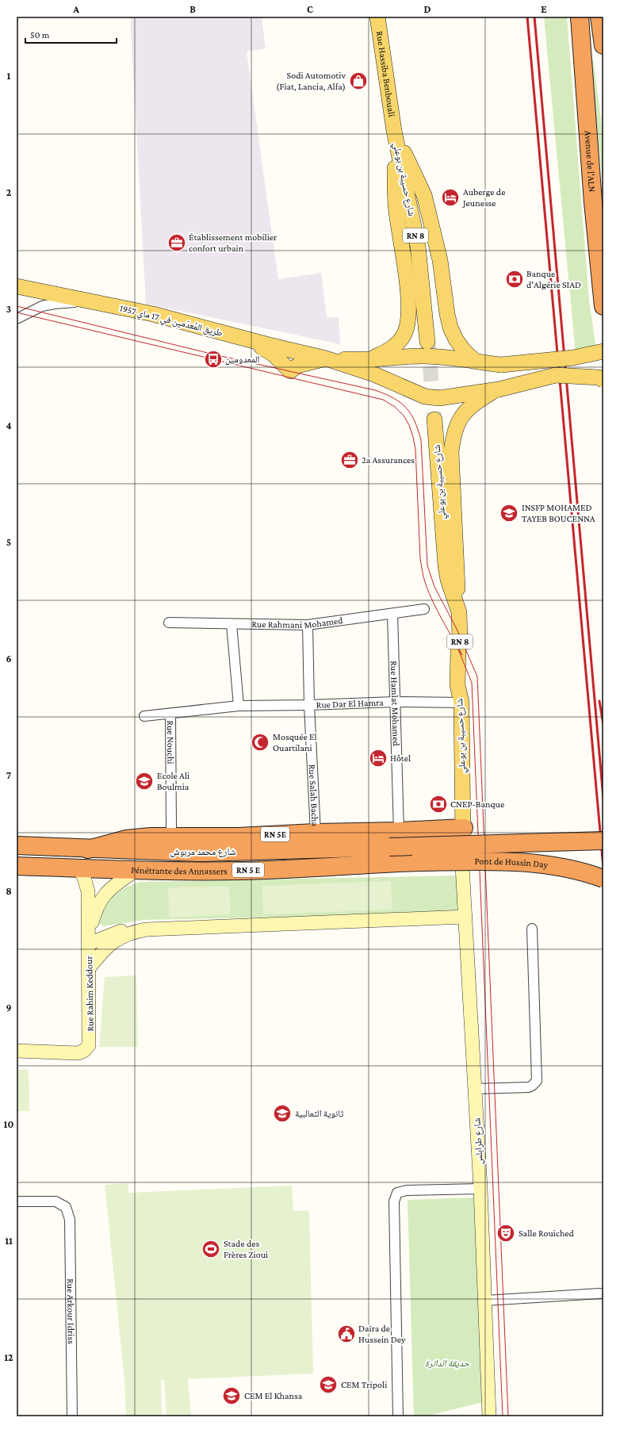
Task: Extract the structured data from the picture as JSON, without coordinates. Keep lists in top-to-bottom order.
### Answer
{
  "streets": {
    "highway": [
      "Avenue de l'ALN",
      "RN 5E",
      "شارع محمد مربوش",
      "Pont de Hussin Day",
      "Pénétrante des Annassers",
      "RN 5 E"
    ],
    "main road": [
      "Rue Hassiba Benbouali",
      "شارع حسيبة بن بوعلي",
      "RN 8",
      "طريق المُعدَمين في 17 ماي 1957",
      "Rue Rahim Keddour",
      "شارع طرابلس"
    ],
    "street": [
      "Rue Rahmani Mohamed",
      "Rue Dar El Hamra",
      "Rue Hamlat Mohamed",
      "Rue Nouchi",
      "Rue Salah Bacha",
      "Rue Arkour Idriss"
    ]
  },
  "crossings": [
    ["Rue Hassiba Benbouali", "شارع حسيبة بن بوعلي"],
    ["شارع حسيبة بن بوعلي", "Rue Dar El Hamra"],
    ["شارع حسيبة بن بوعلي", "RN 5E"],
    ["شارع حسيبة بن بوعلي", "شارع طرابلس"],
    ["Rue Rahmani Mohamed", "Rue Hamlat Mohamed"],
    ["Rue Rahmani Mohamed", "Rue Salah Bacha"],
    ["Rue Dar El Hamra", "Rue Hamlat Mohamed"],
    ["Rue Dar El Hamra", "Rue Nouchi"],
    ["Rue Dar El Hamra", "Rue Salah Bacha"],
    ["Rue Hamlat Mohamed", "RN 5E"],
    ["Rue Salah Bacha", "RN 5E"],
    ["RN 5E", "شارع محمد مربوش"],
    ["شارع محمد مربوش", "Pont de Hussin Day"],
    ["Pont de Hussin Day", "Pénétrante des Annassers"],
    ["Pénétrante des Annassers", "Rue Rahim Keddour"]
  ],
  "parks": ["حديقة الدائرة"],
  "places": {
    "shop": ["Sodi Automotiv (Fiat, Lancia, Alfa)"],
    "hotel": ["Auberge de Jeunesse", "Hôtel"],
    "office": ["Établissement mobilier confort urbain", "2a Assurances"],
    "bank": ["Banque d'Algérie SIAD", "CNEP-Banque"],
    "bus stop": ["المعدومين"],
    "school or university": [
      "INSFP MOHAMED TAYEB BOUCENNA",
      "Ecole Ali Boulmia",
      "ثانوية الثعالبية",
      "CEM Tripoli",
      "CEM El Khansa"
    ],
    "mosque": ["Mosquée El Ouartilani"],
    "theatre": ["Salle Rouiched"],
    "sports": ["Stade des Frères Zioui"],
    "public building": ["Daïra de Hussein Dey"]
  },
  "scale_bar": "50 m",
  "grid": {
    "columns": [
      "A",
      "B",
      "C",
      "D",
      "E"
    ],
    "rows": [
      "1",
      "2",
      "3",
      "4",
      "5",
      "6",
      "7",
      "8",
      "9",
      "10",
      "11",
      "12"
    ]
  }
}
